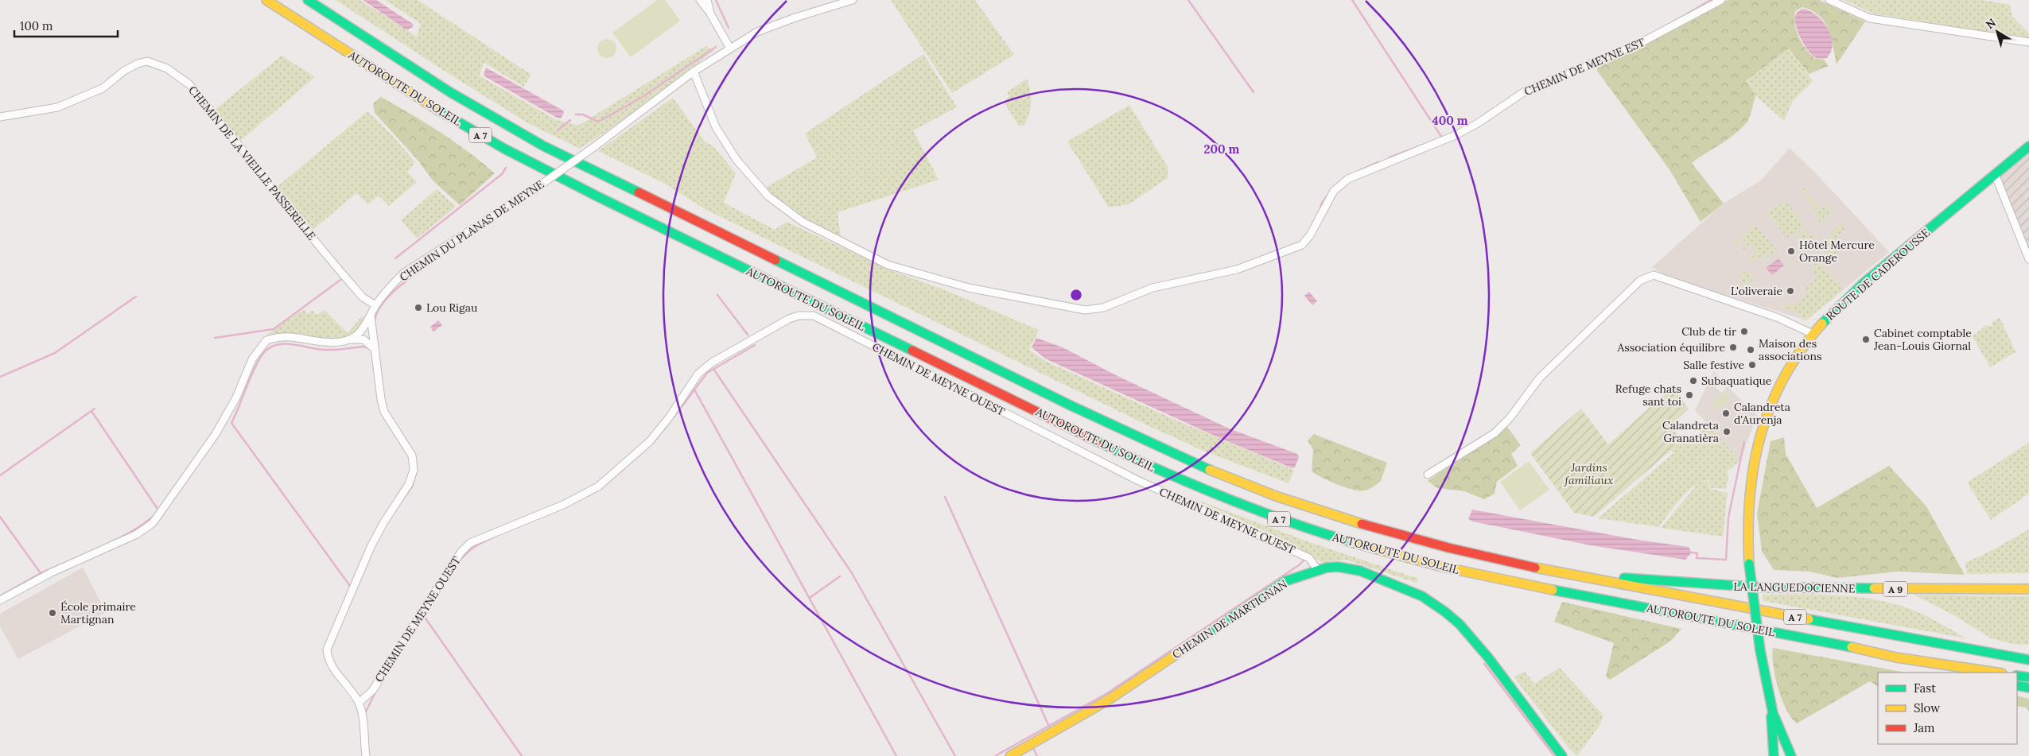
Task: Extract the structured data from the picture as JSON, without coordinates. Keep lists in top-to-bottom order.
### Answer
{
  "streets": {
    "main road": [
      "AUTOROUTE DU SOLEIL",
      "A 7",
      "ROUTE DE CADEROUSSE",
      "LA LANGUEDOCIENNE",
      "A 9",
      "CHEMIN DE MARTIGNAN"
    ],
    "street": [
      "CHEMIN DE MEYNE EST",
      "CHEMIN DE LA VIEILLE PASSERELLE",
      "CHEMIN DU PLANAS DE MEYNE",
      "CHEMIN DE MEYNE OUEST"
    ]
  },
  "crossings": [
    ["CHEMIN DE MEYNE EST", "CHEMIN DU PLANAS DE MEYNE"],
    ["AUTOROUTE DU SOLEIL", "LA LANGUEDOCIENNE"],
    ["CHEMIN DE LA VIEILLE PASSERELLE", "CHEMIN DU PLANAS DE MEYNE"],
    ["CHEMIN DE MEYNE OUEST", "CHEMIN DE MARTIGNAN"]
  ],
  "parks": ["Jardins familiaux"],
  "places": [
    "Hôtel Mercure Orange",
    "L'oliveraie",
    "Lou Rigau",
    "Club de tir",
    "Cabinet comptable Jean-Louis Giornal",
    "Association équilibre",
    "Maison des associations",
    "Salle festive",
    "Subaquatique",
    "Refuge chats sant toi",
    "Calandreta d'Aurenja",
    "Calandreta Granatièra",
    "École primaire Martignan"
  ],
  "legend": ["Fast", "Slow", "Jam"],
  "scale_bar": "100 m",
  "north": "top left",
  "rings": ["400 m", "200 m"]
}
